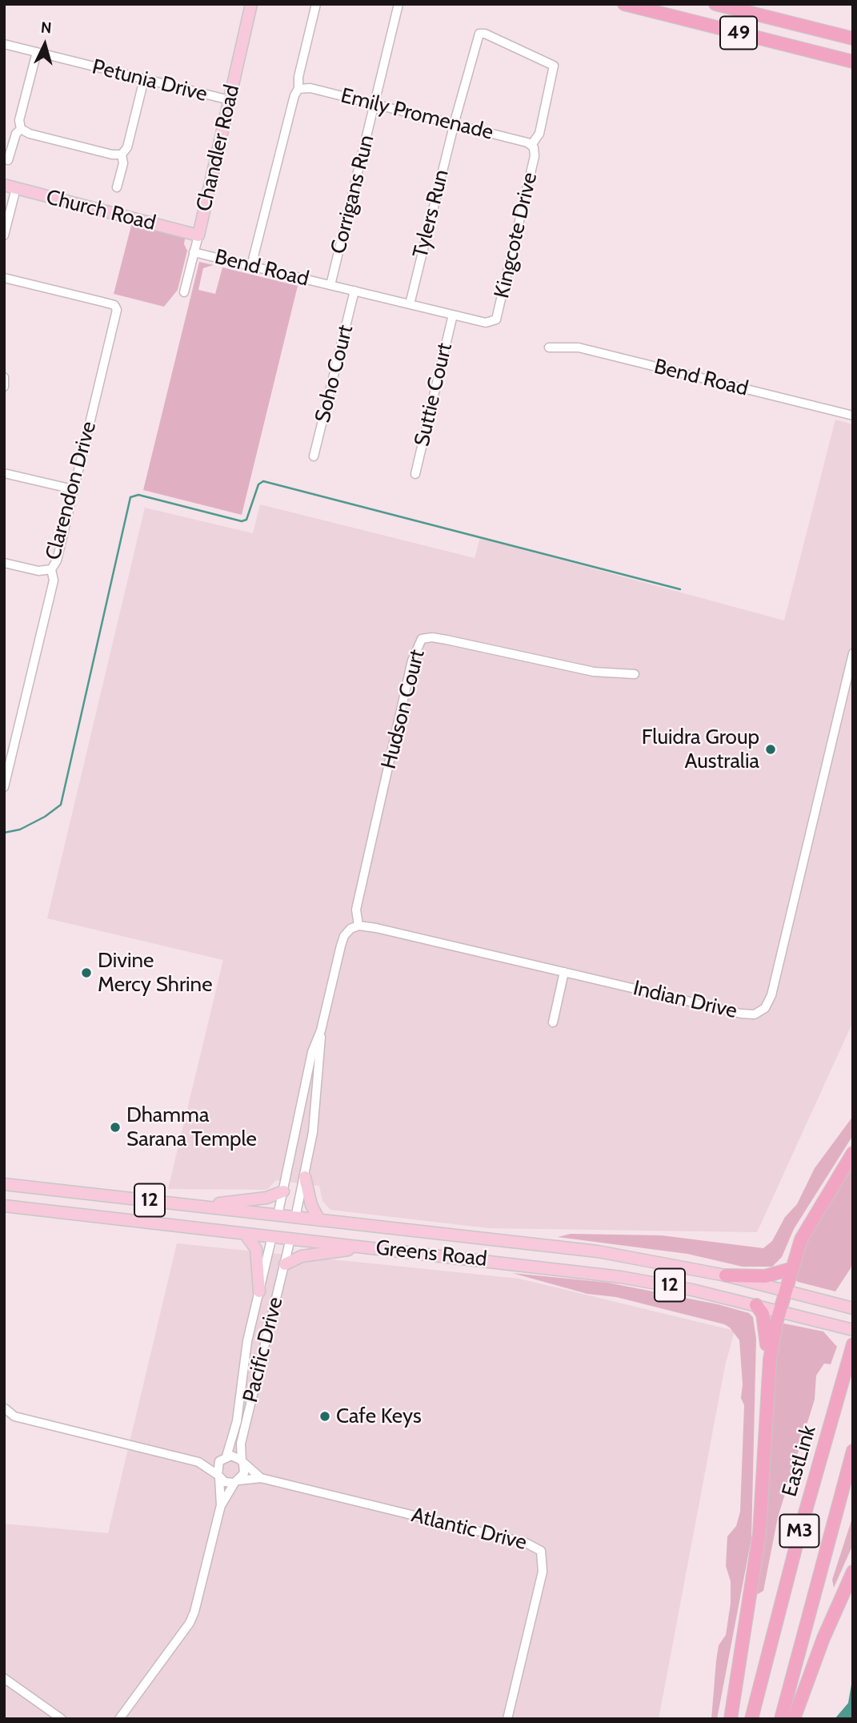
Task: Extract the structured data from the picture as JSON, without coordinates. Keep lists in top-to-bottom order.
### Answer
{
  "streets": {
    "highway": ["49", "EastLink", "M3"],
    "main road": [
      "Chandler Road",
      "Church Road",
      "12",
      "Greens Road"
    ],
    "street": [
      "Petunia Drive",
      "Emily Promenade",
      "Corrigans Run",
      "Tylers Run",
      "Kingcote Drive",
      "Bend Road",
      "Soho Court",
      "Suttie Court",
      "Clarendon Drive",
      "Hudson Court",
      "Indian Drive",
      "Pacific Drive",
      "Atlantic Drive"
    ]
  },
  "crossings": [
    ["Petunia Drive", "Chandler Road"],
    ["Emily Promenade", "Corrigans Run"],
    ["Emily Promenade", "Tylers Run"],
    ["Emily Promenade", "Kingcote Drive"],
    ["Chandler Road", "Church Road"],
    ["Chandler Road", "Bend Road"],
    ["Corrigans Run", "Bend Road"],
    ["Tylers Run", "Kingcote Drive"],
    ["Tylers Run", "Bend Road"],
    ["Kingcote Drive", "Bend Road"],
    ["Bend Road", "Soho Court"],
    ["Bend Road", "Suttie Court"],
    ["Hudson Court", "Indian Drive"],
    ["Greens Road", "Pacific Drive"],
    ["Pacific Drive", "Atlantic Drive"]
  ],
  "places": [
    "Fluidra Group Australia",
    "Divine Mercy Shrine",
    "Dhamma Sarana Temple",
    "Cafe Keys"
  ],
  "north": "top"
}
